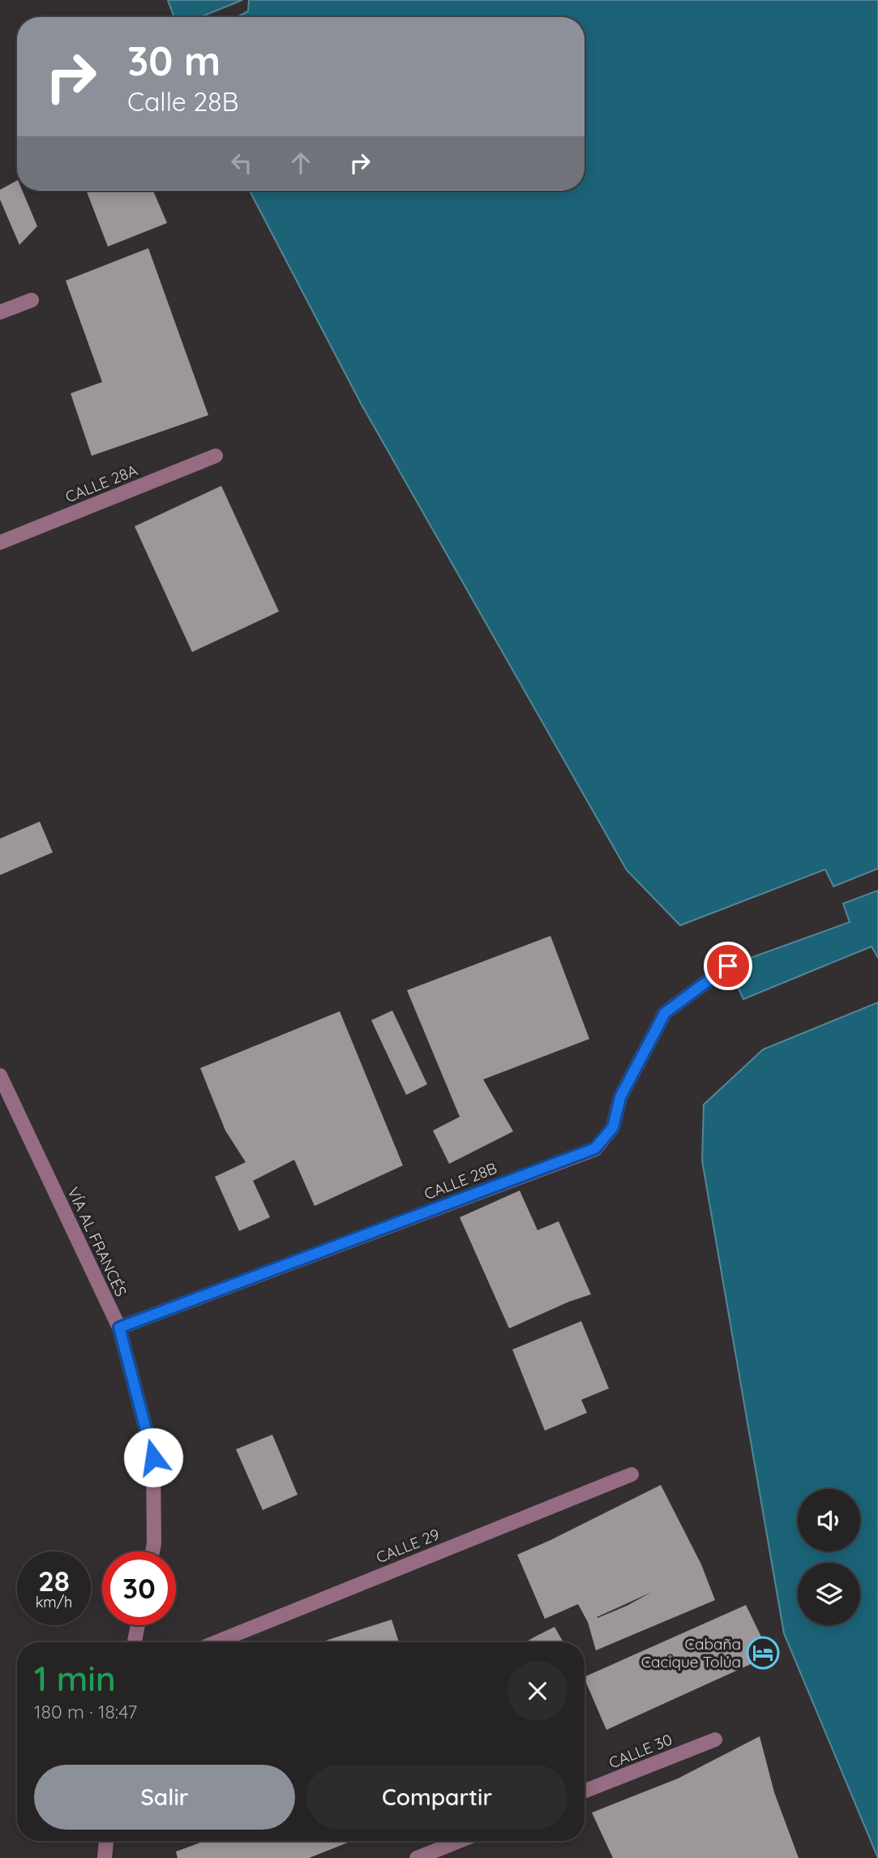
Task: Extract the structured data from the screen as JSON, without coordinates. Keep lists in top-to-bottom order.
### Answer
{
  "streets": {
    "street": [
      "CALLE 28A",
      "CALLE 28B",
      "VÍA AL FRANCÉS",
      "CALLE 29",
      "CALLE 30"
    ]
  },
  "crossings": [
    ["CALLE 28B", "VÍA AL FRANCÉS"]
  ],
  "places": {
    "hotel": ["Cabaña Cacique Tolúa"]
  },
  "page": {
    "turn": ["30 m", "Calle 28B"],
    "speed": "28 km/h",
    "limit": "30",
    "heading": ["1 min", "180 m · 18:47"],
    "buttons": ["Salir", "Compartir"]
  }
}
